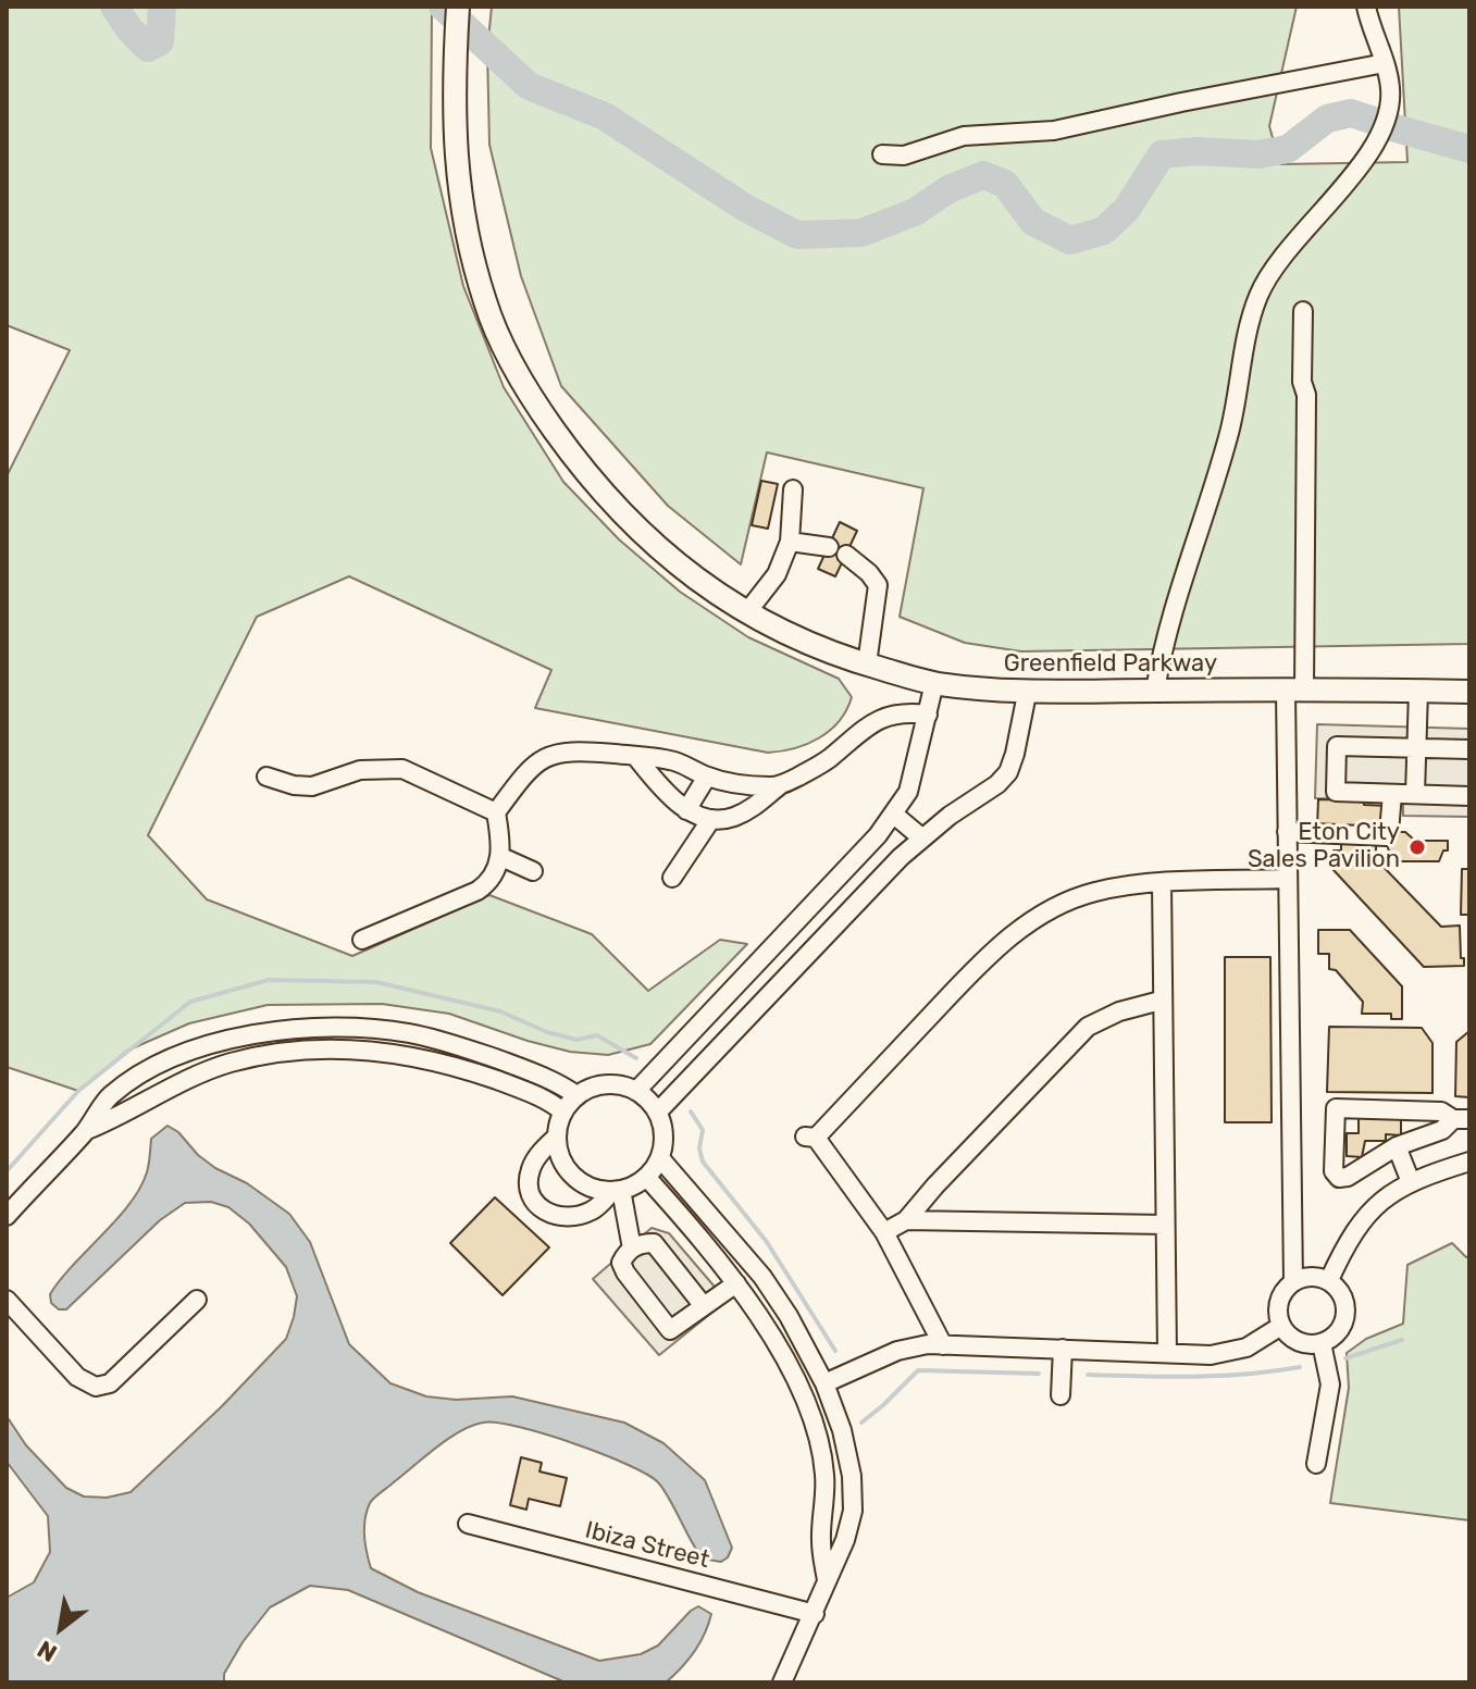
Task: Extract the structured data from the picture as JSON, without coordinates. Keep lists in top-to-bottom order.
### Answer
{
  "streets": {
    "main road": ["Greenfield Parkway"],
    "street": ["Ibiza Street"]
  },
  "places": ["Eton City Sales Pavilion"],
  "north": "bottom left"
}
